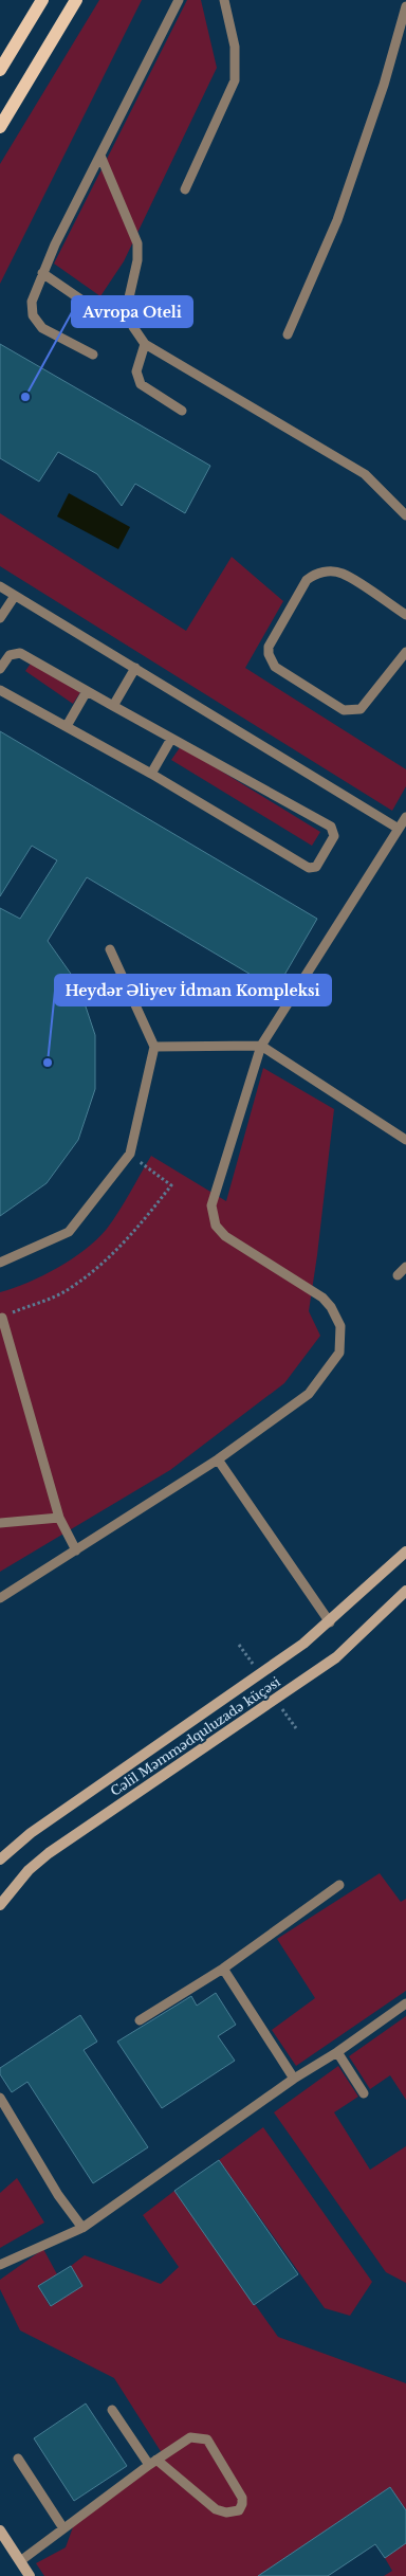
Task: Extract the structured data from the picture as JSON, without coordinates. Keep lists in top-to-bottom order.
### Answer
{
  "streets": {
    "main road": ["Cəlil Məmmədquluzadə küçəsi"]
  },
  "places": ["Avropa Oteli", "Heydər Əliyev İdman Kompleksi"]
}
